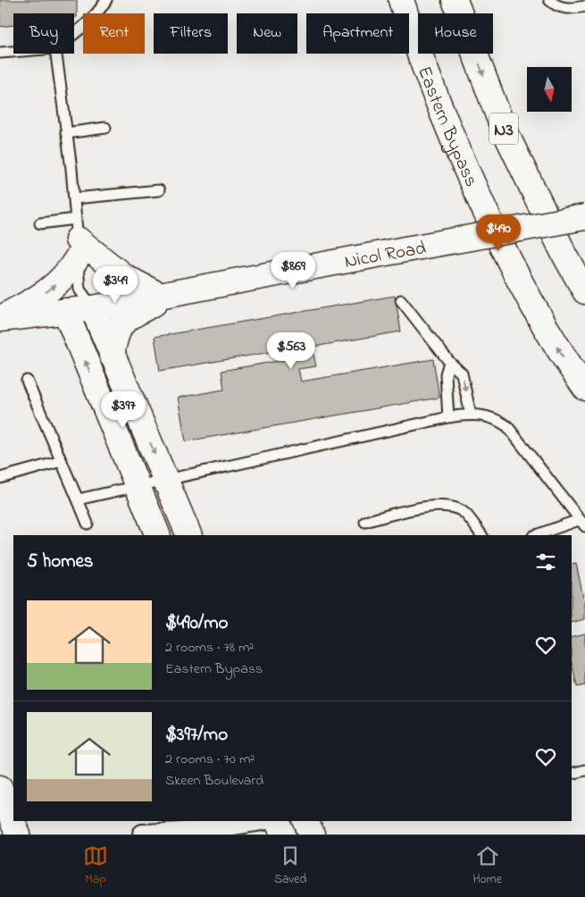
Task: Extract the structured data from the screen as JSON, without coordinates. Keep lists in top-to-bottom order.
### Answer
{
  "streets": {
    "main road": ["Eastern Bypass", "N3", "Nicol Road"]
  },
  "north": "bottom",
  "page": {
    "chip": [
      "Buy",
      "Rent",
      "Filters",
      "New",
      "Apartment",
      "House"
    ],
    "price": [
      "$490",
      "$869",
      "$349",
      "$563",
      "$397"
    ],
    "heading": "5 homes",
    "list": [
      {
        "name": "$490/mo",
        "note": "2 rooms · 78 m² · Eastern Bypass"
      },
      {
        "name": "$397/mo",
        "note": "2 rooms · 70 m² · Skeen Boulevard"
      }
    ],
    "tabs": ["Map", "Saved", "Home"]
  }
}
